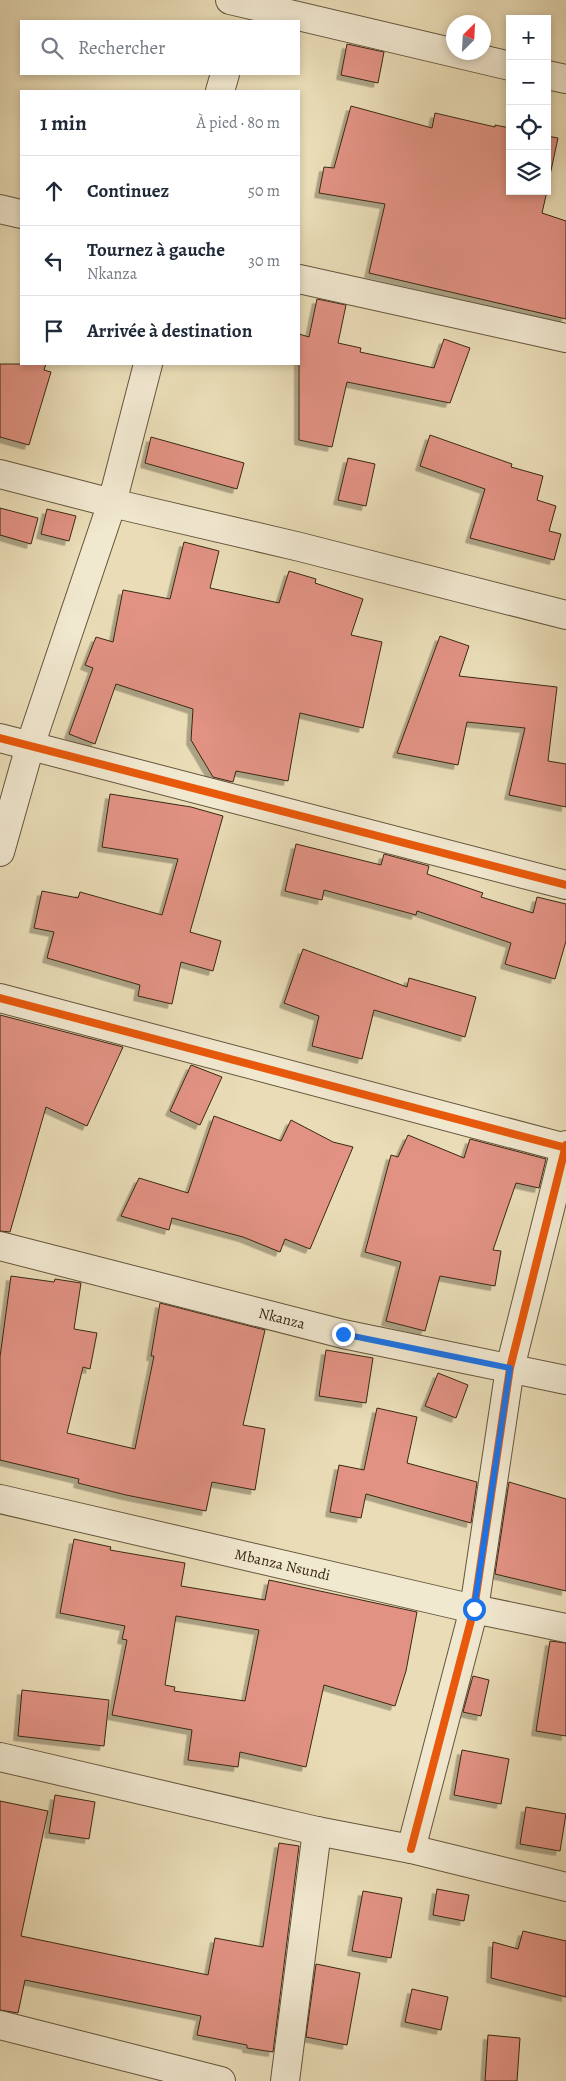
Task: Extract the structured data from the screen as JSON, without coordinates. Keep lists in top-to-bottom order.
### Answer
{
  "streets": {
    "street": ["Nkanza", "Mbanza Nsundi"]
  },
  "north": "top right",
  "page": {
    "map_buttons": ["+", "−"],
    "search": "Rechercher",
    "heading": ["1 min", "À pied · 80 m"],
    "list": [
      ["Continuez", "50 m"],
      ["Tournez à gauche", "Nkanza", "30 m"],
      "Arrivée à destination"
    ]
  }
}
